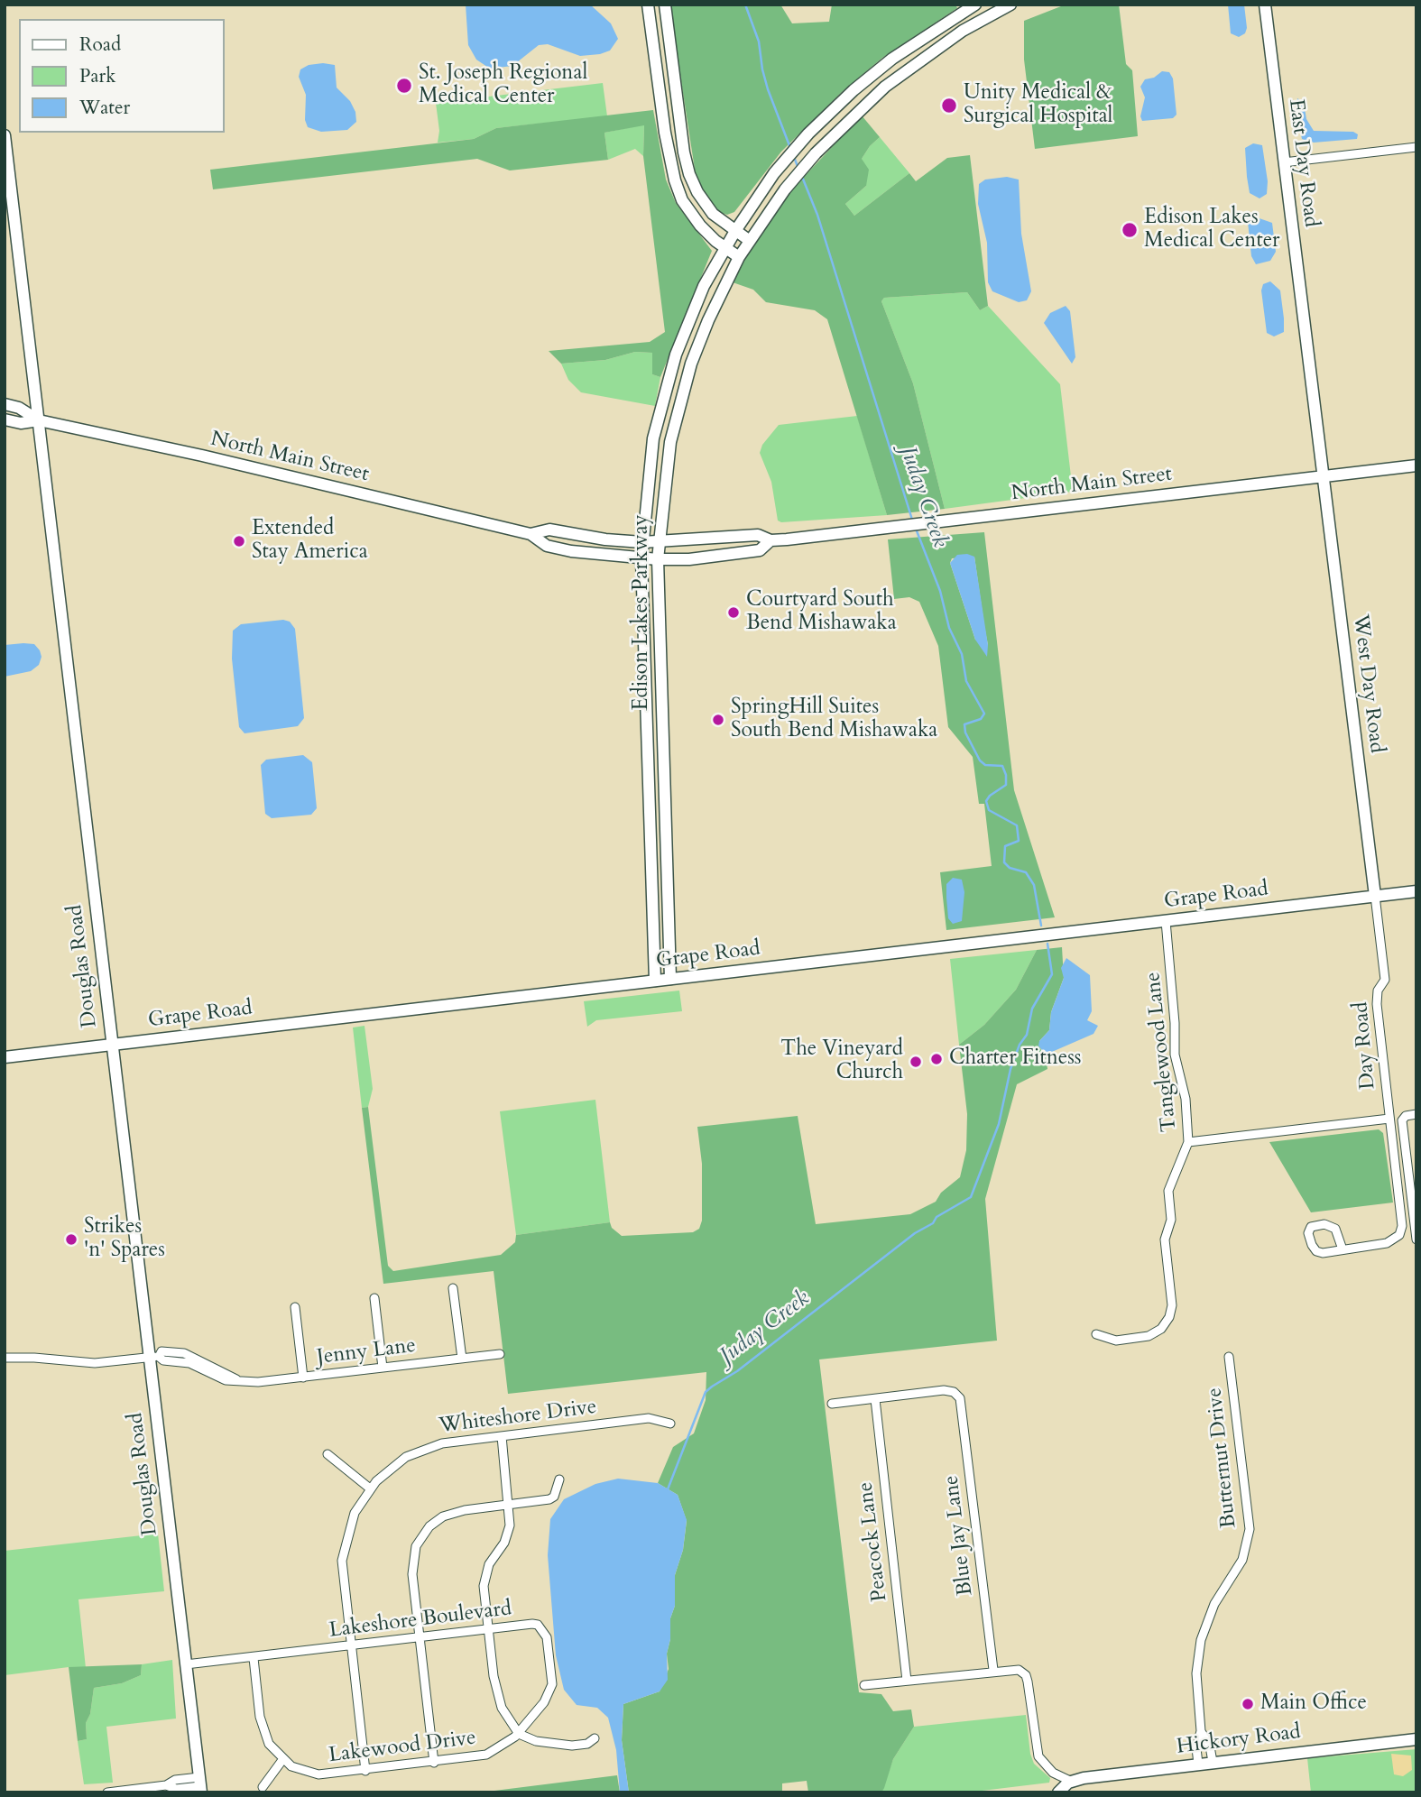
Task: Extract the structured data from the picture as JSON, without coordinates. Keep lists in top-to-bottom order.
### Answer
{
  "streets": {
    "street": [
      "East Day Road",
      "North Main Street",
      "Edison Lakes Parkway",
      "West Day Road",
      "Grape Road",
      "Douglas Road",
      "Day Road",
      "Tanglewood Lane",
      "Jenny Lane",
      "Whiteshore Drive",
      "Butternut Drive",
      "Blue Jay Lane",
      "Peacock Lane",
      "Lakeshore Boulevard",
      "Hickory Road",
      "Lakewood Drive"
    ]
  },
  "crossings": [
    ["East Day Road", "North Main Street"],
    ["East Day Road", "West Day Road"],
    ["North Main Street", "Edison Lakes Parkway"],
    ["North Main Street", "West Day Road"],
    ["North Main Street", "Douglas Road"],
    ["Edison Lakes Parkway", "Grape Road"],
    ["West Day Road", "Grape Road"],
    ["West Day Road", "Day Road"],
    ["Grape Road", "Douglas Road"],
    ["Grape Road", "Day Road"],
    ["Grape Road", "Tanglewood Lane"],
    ["Douglas Road", "Jenny Lane"],
    ["Douglas Road", "Lakeshore Boulevard"],
    ["Day Road", "Tanglewood Lane"],
    ["Whiteshore Drive", "Lakeshore Boulevard"],
    ["Whiteshore Drive", "Lakewood Drive"],
    ["Butternut Drive", "Hickory Road"],
    ["Blue Jay Lane", "Peacock Lane"],
    ["Lakeshore Boulevard", "Lakewood Drive"]
  ],
  "water": ["Juday Creek"],
  "places": [
    "St. Joseph Regional Medical Center",
    "Unity Medical & Surgical Hospital",
    "Edison Lakes Medical Center",
    "Extended Stay America",
    "Courtyard South Bend Mishawaka",
    "SpringHill Suites South Bend Mishawaka",
    "Charter Fitness",
    "The Vineyard Church",
    "Strikes 'n' Spares",
    "Main Office"
  ],
  "legend": ["Road", "Park", "Water"]
}
